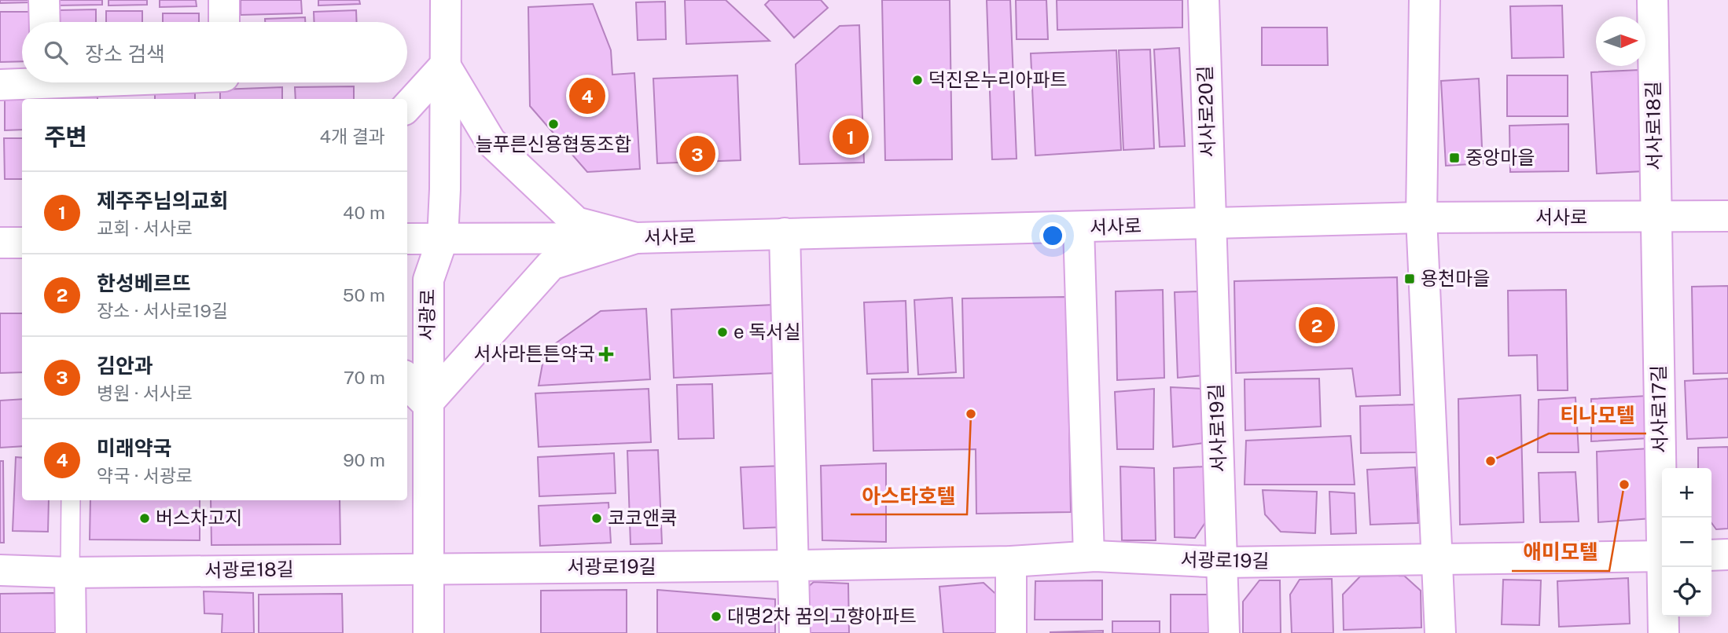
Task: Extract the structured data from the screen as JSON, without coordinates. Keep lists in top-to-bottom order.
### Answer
{
  "streets": {
    "street": [
      "서사로20길",
      "서사로18길",
      "서사로",
      "서광로",
      "서사로17길",
      "서사로19길",
      "서광로19길",
      "서광로18길"
    ]
  },
  "crossings": [
    ["서사로20길", "서사로"],
    ["서사로20길", "서사로19길"],
    ["서사로18길", "서사로"],
    ["서사로18길", "서사로17길"],
    ["서사로", "서광로"],
    ["서사로", "서사로17길"],
    ["서사로", "서사로19길"],
    ["서광로", "서광로19길"],
    ["서광로", "서광로18길"],
    ["서사로19길", "서광로19길"],
    ["서광로19길", "서광로18길"]
  ],
  "places": {
    "other": [
      "덕진온누리아파트",
      "늘푸른신용협동조합",
      "e 독서실",
      "아스타호텔",
      "티나모텔",
      "애미모텔",
      "버스차고지",
      "코코앤쿡",
      "대명2차 꿈의고향아파트"
    ],
    "transit": ["중앙마을", "용천마을"],
    "health": ["서사라튼튼약국"]
  },
  "north": "right",
  "page": {
    "search": "장소 검색",
    "pins": [
      "4",
      "1",
      "3",
      "2"
    ],
    "heading": ["주변", "4개 결과"],
    "list": [
      {
        "mark": "1",
        "name": "제주주님의교회",
        "note": "교회 · 서사로",
        "value": "40 m"
      },
      {
        "mark": "2",
        "name": "한성베르뜨",
        "note": "장소 · 서사로19길",
        "value": "50 m"
      },
      {
        "mark": "3",
        "name": "김안과",
        "note": "병원 · 서사로",
        "value": "70 m"
      },
      {
        "mark": "4",
        "name": "미래약국",
        "note": "약국 · 서광로",
        "value": "90 m"
      }
    ],
    "map_buttons": ["+", "−"]
  }
}
